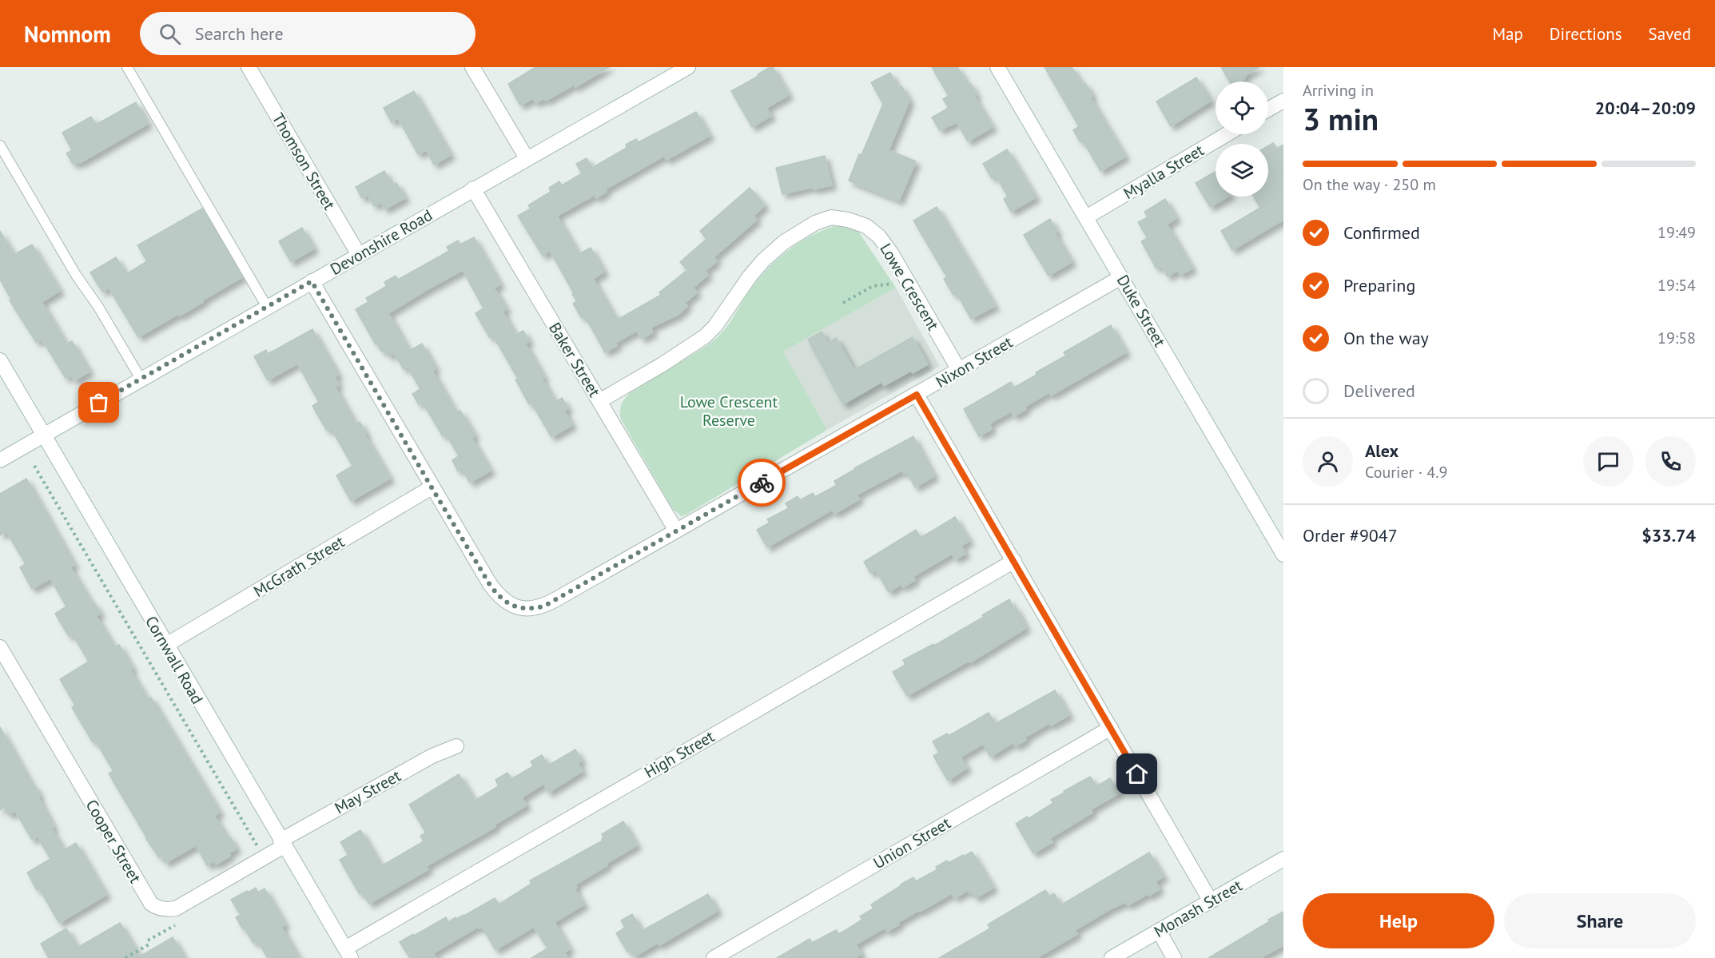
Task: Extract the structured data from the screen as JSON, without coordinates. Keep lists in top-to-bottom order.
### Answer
{
  "streets": {
    "street": [
      "Thomson Street",
      "Myalla Street",
      "Devonshire Road",
      "Lowe Crescent",
      "Duke Street",
      "Baker Street",
      "Nixon Street",
      "McGrath Street",
      "Cornwall Road",
      "High Street",
      "May Street",
      "Cooper Street",
      "Union Street",
      "Monash Street"
    ]
  },
  "crossings": [
    ["Thomson Street", "Devonshire Road"],
    ["Myalla Street", "Duke Street"],
    ["Devonshire Road", "Baker Street"],
    ["Devonshire Road", "Cornwall Road"],
    ["Lowe Crescent", "Baker Street"],
    ["Lowe Crescent", "Nixon Street"],
    ["Duke Street", "Nixon Street"],
    ["Baker Street", "Nixon Street"],
    ["Nixon Street", "McGrath Street"],
    ["McGrath Street", "Cornwall Road"],
    ["Cornwall Road", "High Street"],
    ["Cornwall Road", "May Street"],
    ["Cornwall Road", "Cooper Street"],
    ["May Street", "Cooper Street"]
  ],
  "parks": ["Lowe Crescent Reserve"],
  "page": {
    "header": "Nomnom",
    "search": "Search here",
    "nav": ["Map", "Directions", "Saved"],
    "heading": ["3 min", "Arriving in", "20:04–20:09"],
    "panel": [
      "Alex",
      "Courier · 4.9",
      "Order #9047",
      "$33.74"
    ],
    "bar": "On the way · 250 m",
    "list": [
      ["Confirmed", "19:49"],
      ["Preparing", "19:54"],
      ["On the way", "19:58"],
      "Delivered"
    ],
    "buttons": ["Help", "Share"]
  }
}
